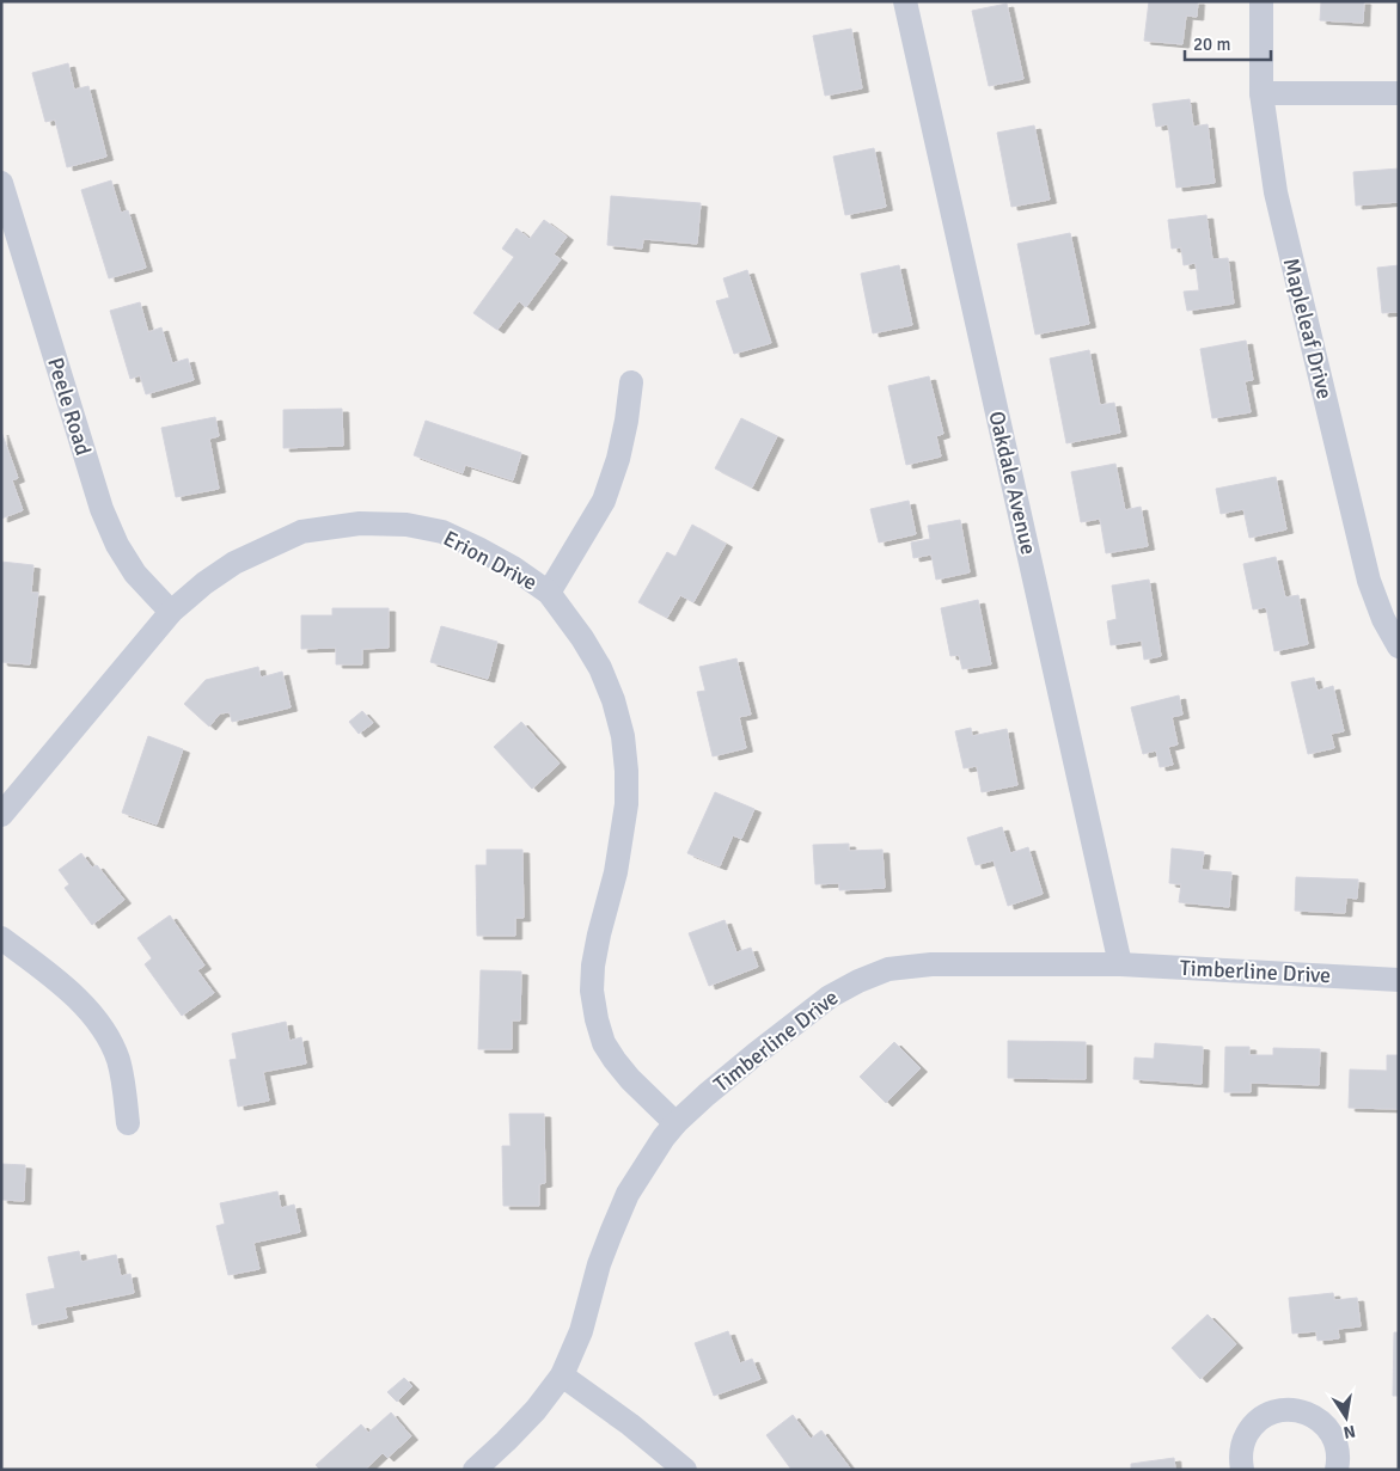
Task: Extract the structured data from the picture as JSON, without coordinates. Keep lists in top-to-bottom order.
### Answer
{
  "streets": {
    "street": [
      "Mapleleaf Drive",
      "Peele Road",
      "Oakdale Avenue",
      "Erion Drive",
      "Timberline Drive"
    ]
  },
  "crossings": [
    ["Peele Road", "Erion Drive"],
    ["Oakdale Avenue", "Timberline Drive"],
    ["Erion Drive", "Timberline Drive"]
  ],
  "scale_bar": "20 m",
  "north": "bottom"
}
